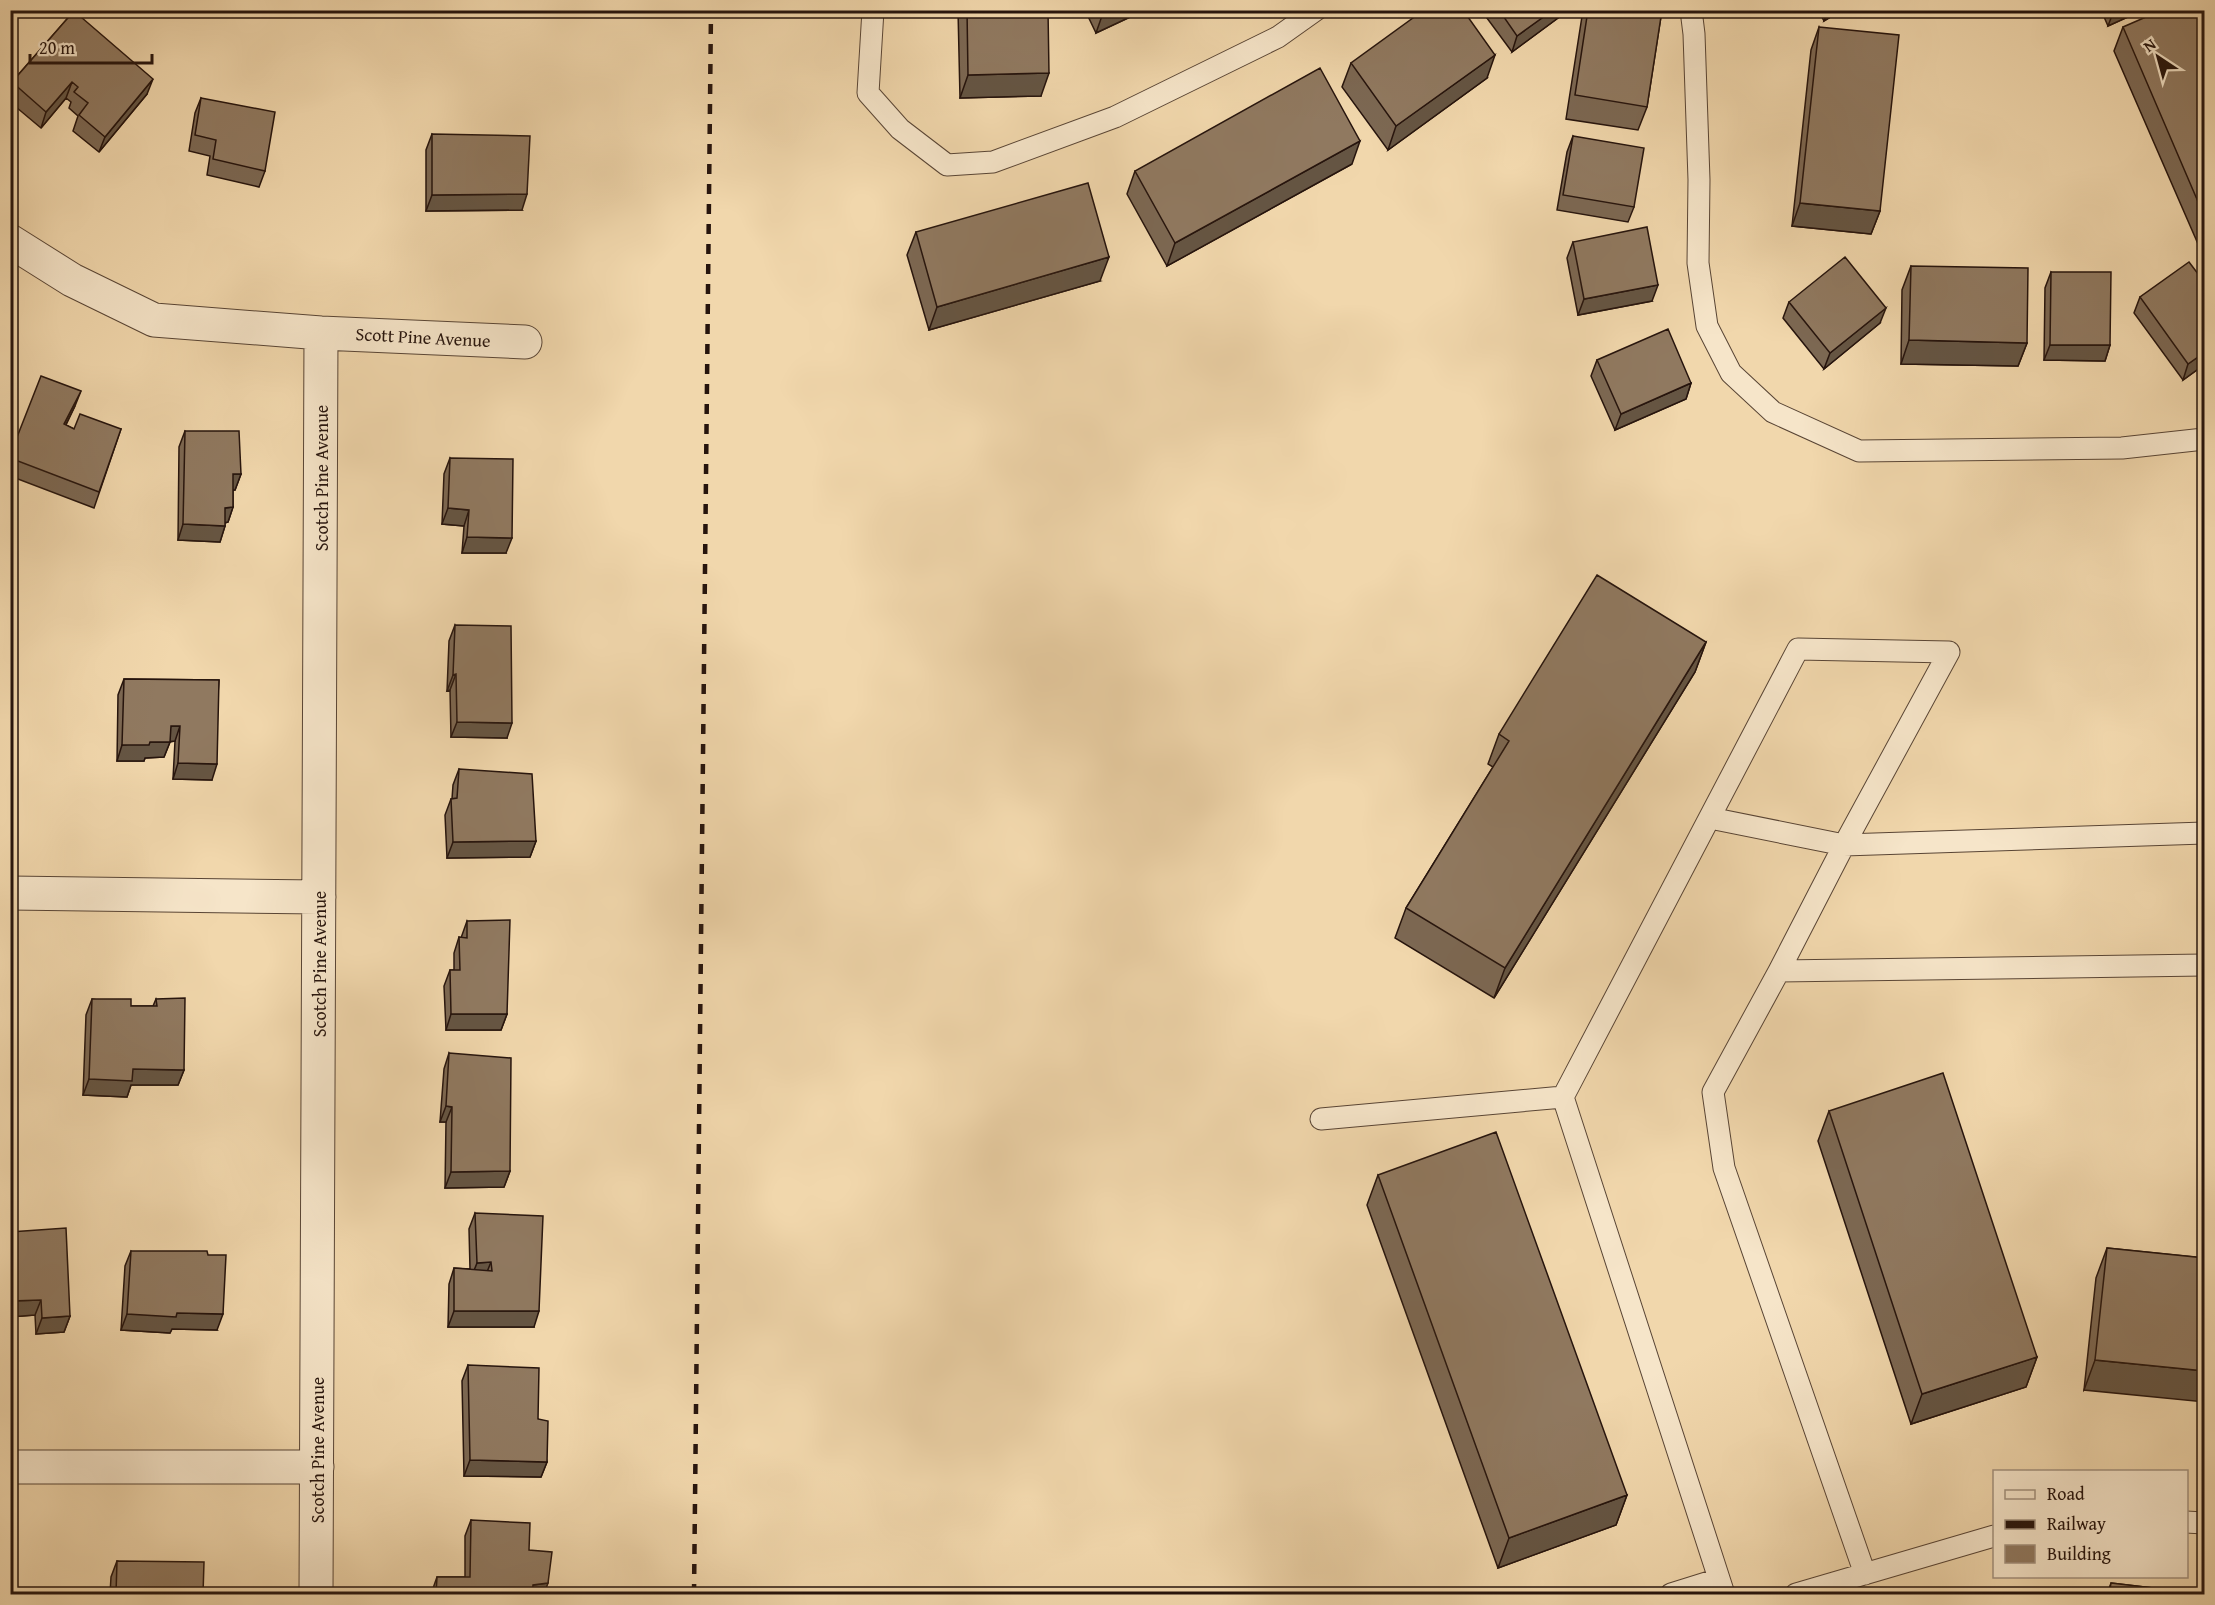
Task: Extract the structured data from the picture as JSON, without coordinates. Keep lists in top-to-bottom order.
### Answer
{
  "streets": {
    "street": ["Scott Pine Avenue", "Scotch Pine Avenue"]
  },
  "crossings": [
    ["Scott Pine Avenue", "Scotch Pine Avenue"]
  ],
  "legend": ["Road", "Railway", "Building"],
  "scale_bar": "20 m",
  "north": "top left"
}
